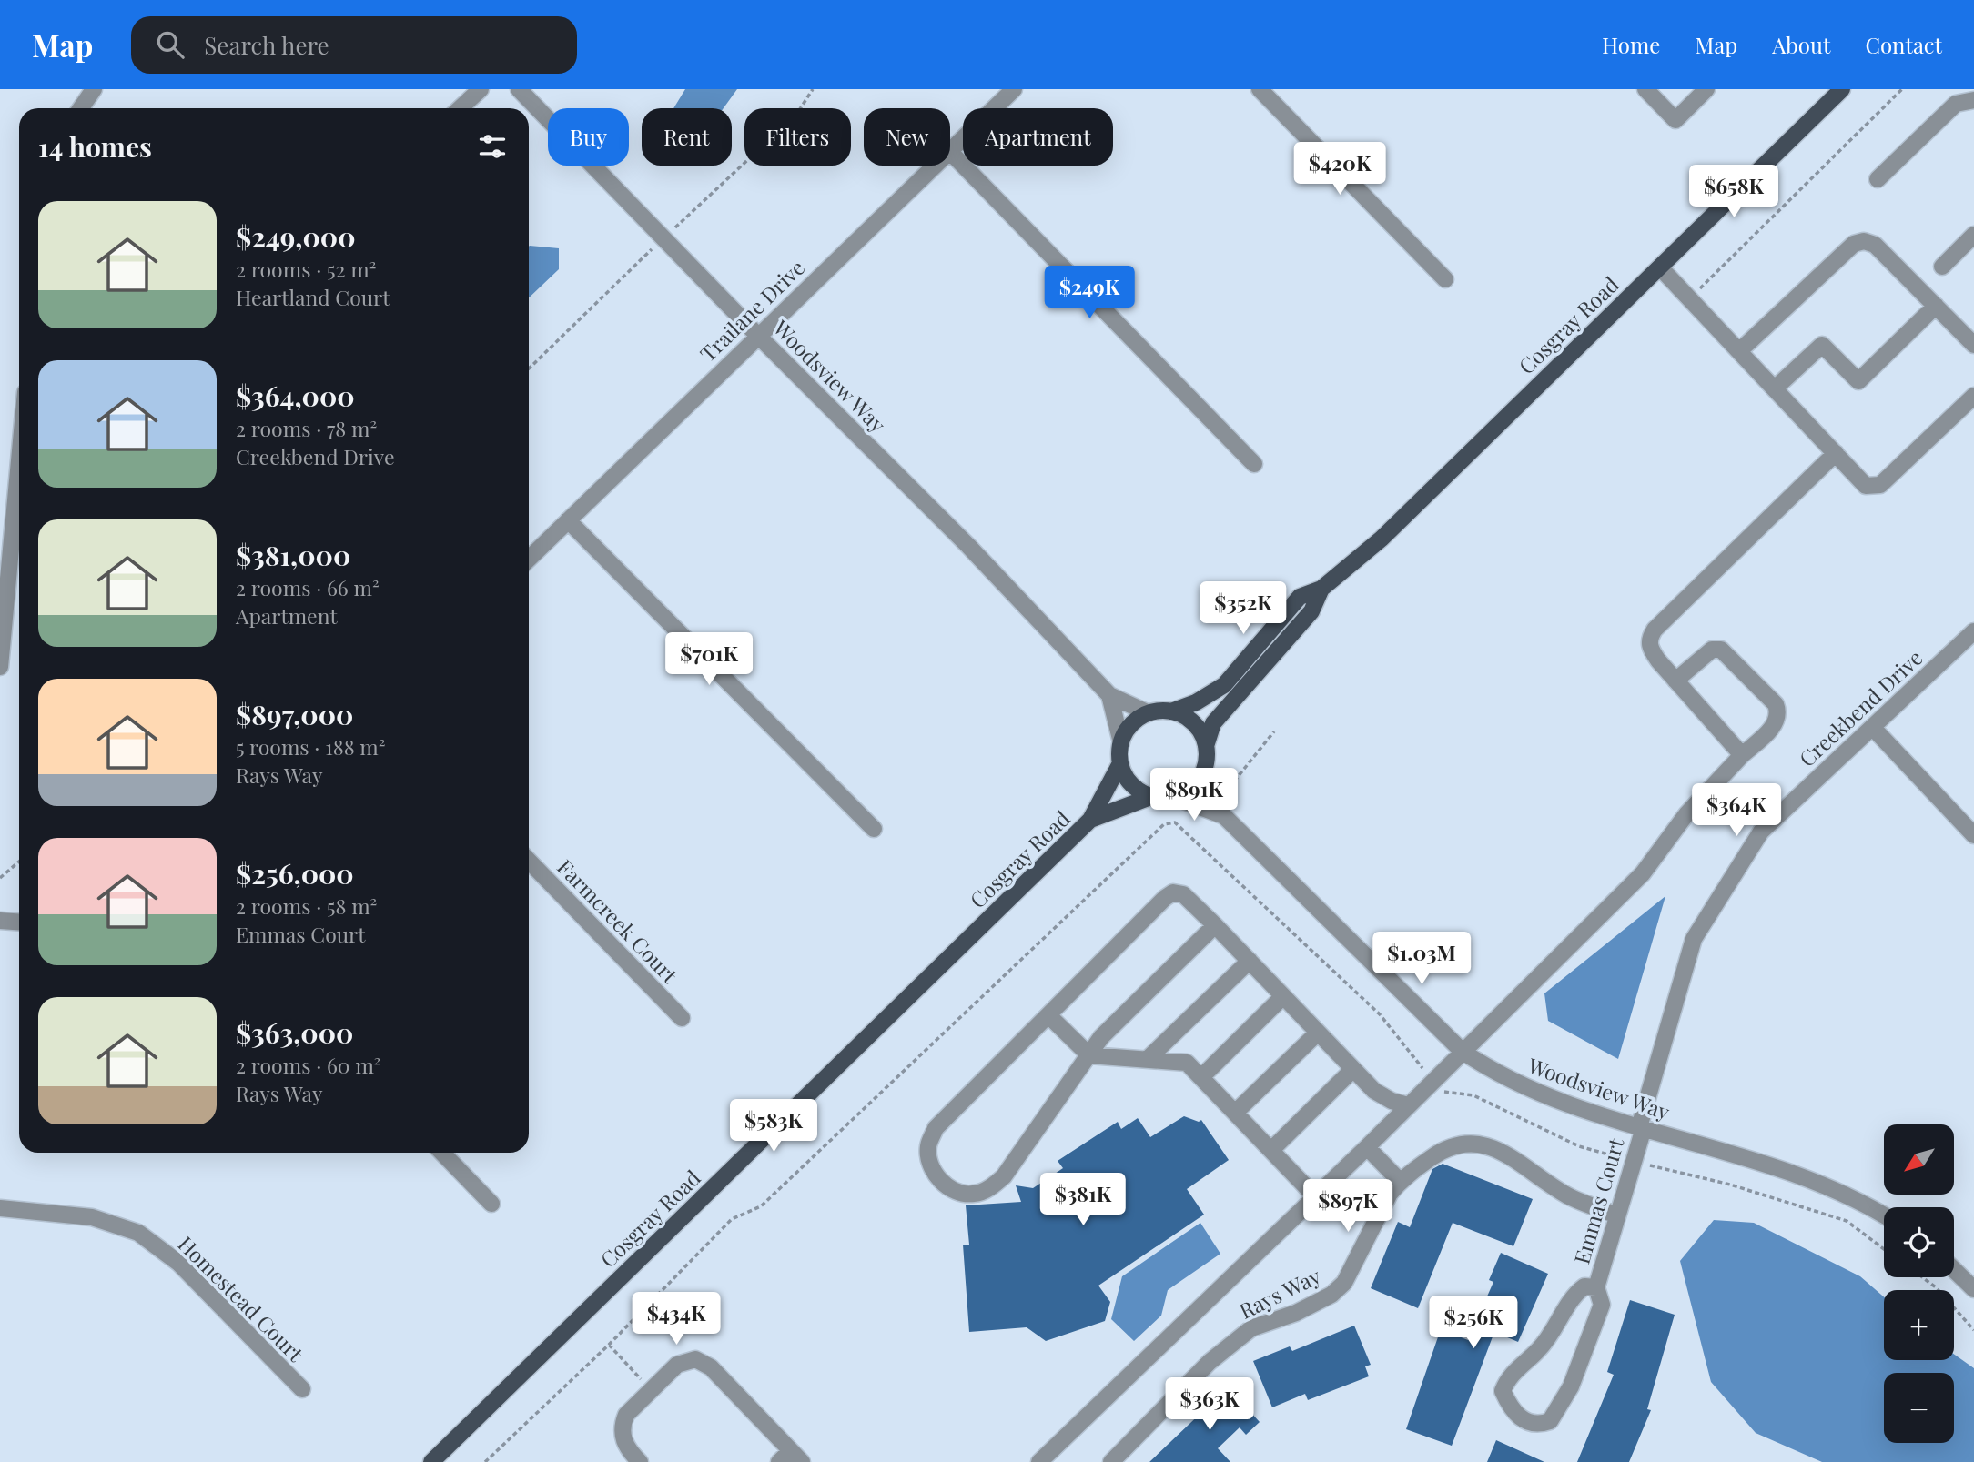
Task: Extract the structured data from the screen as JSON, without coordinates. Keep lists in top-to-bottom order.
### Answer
{
  "streets": {
    "main road": ["Cosgray Road"],
    "street": [
      "Trailane Drive",
      "Woodsview Way",
      "Creekbend Drive",
      "Farmcreek Court",
      "Emmas Court",
      "Rays Way",
      "Homestead Court"
    ]
  },
  "crossings": [
    ["Trailane Drive", "Woodsview Way"],
    ["Cosgray Road", "Woodsview Way"],
    ["Woodsview Way", "Creekbend Drive"],
    ["Woodsview Way", "Emmas Court"],
    ["Creekbend Drive", "Emmas Court"],
    ["Emmas Court", "Rays Way"]
  ],
  "north": "bottom left",
  "page": {
    "header": "Map",
    "search": "Search here",
    "nav": [
      "Home",
      "Map",
      "About",
      "Contact"
    ],
    "chip": [
      "Buy",
      "Rent",
      "Filters",
      "New",
      "Apartment"
    ],
    "heading": "14 homes",
    "price": [
      "$420K",
      "$658K",
      "$249K",
      "$352K",
      "$701K",
      "$891K",
      "$364K",
      "$1.03M",
      "$583K",
      "$381K",
      "$897K",
      "$434K",
      "$256K",
      "$363K"
    ],
    "list": [
      {
        "name": "$249,000",
        "note": "2 rooms · 52 m² · Heartland Court"
      },
      {
        "name": "$364,000",
        "note": "2 rooms · 78 m² · Creekbend Drive"
      },
      {
        "name": "$381,000",
        "note": "2 rooms · 66 m² · Apartment"
      },
      {
        "name": "$897,000",
        "note": "5 rooms · 188 m² · Rays Way"
      },
      {
        "name": "$256,000",
        "note": "2 rooms · 58 m² · Emmas Court"
      },
      {
        "name": "$363,000",
        "note": "2 rooms · 60 m² · Rays Way"
      }
    ],
    "map_buttons": ["+", "−"]
  }
}
